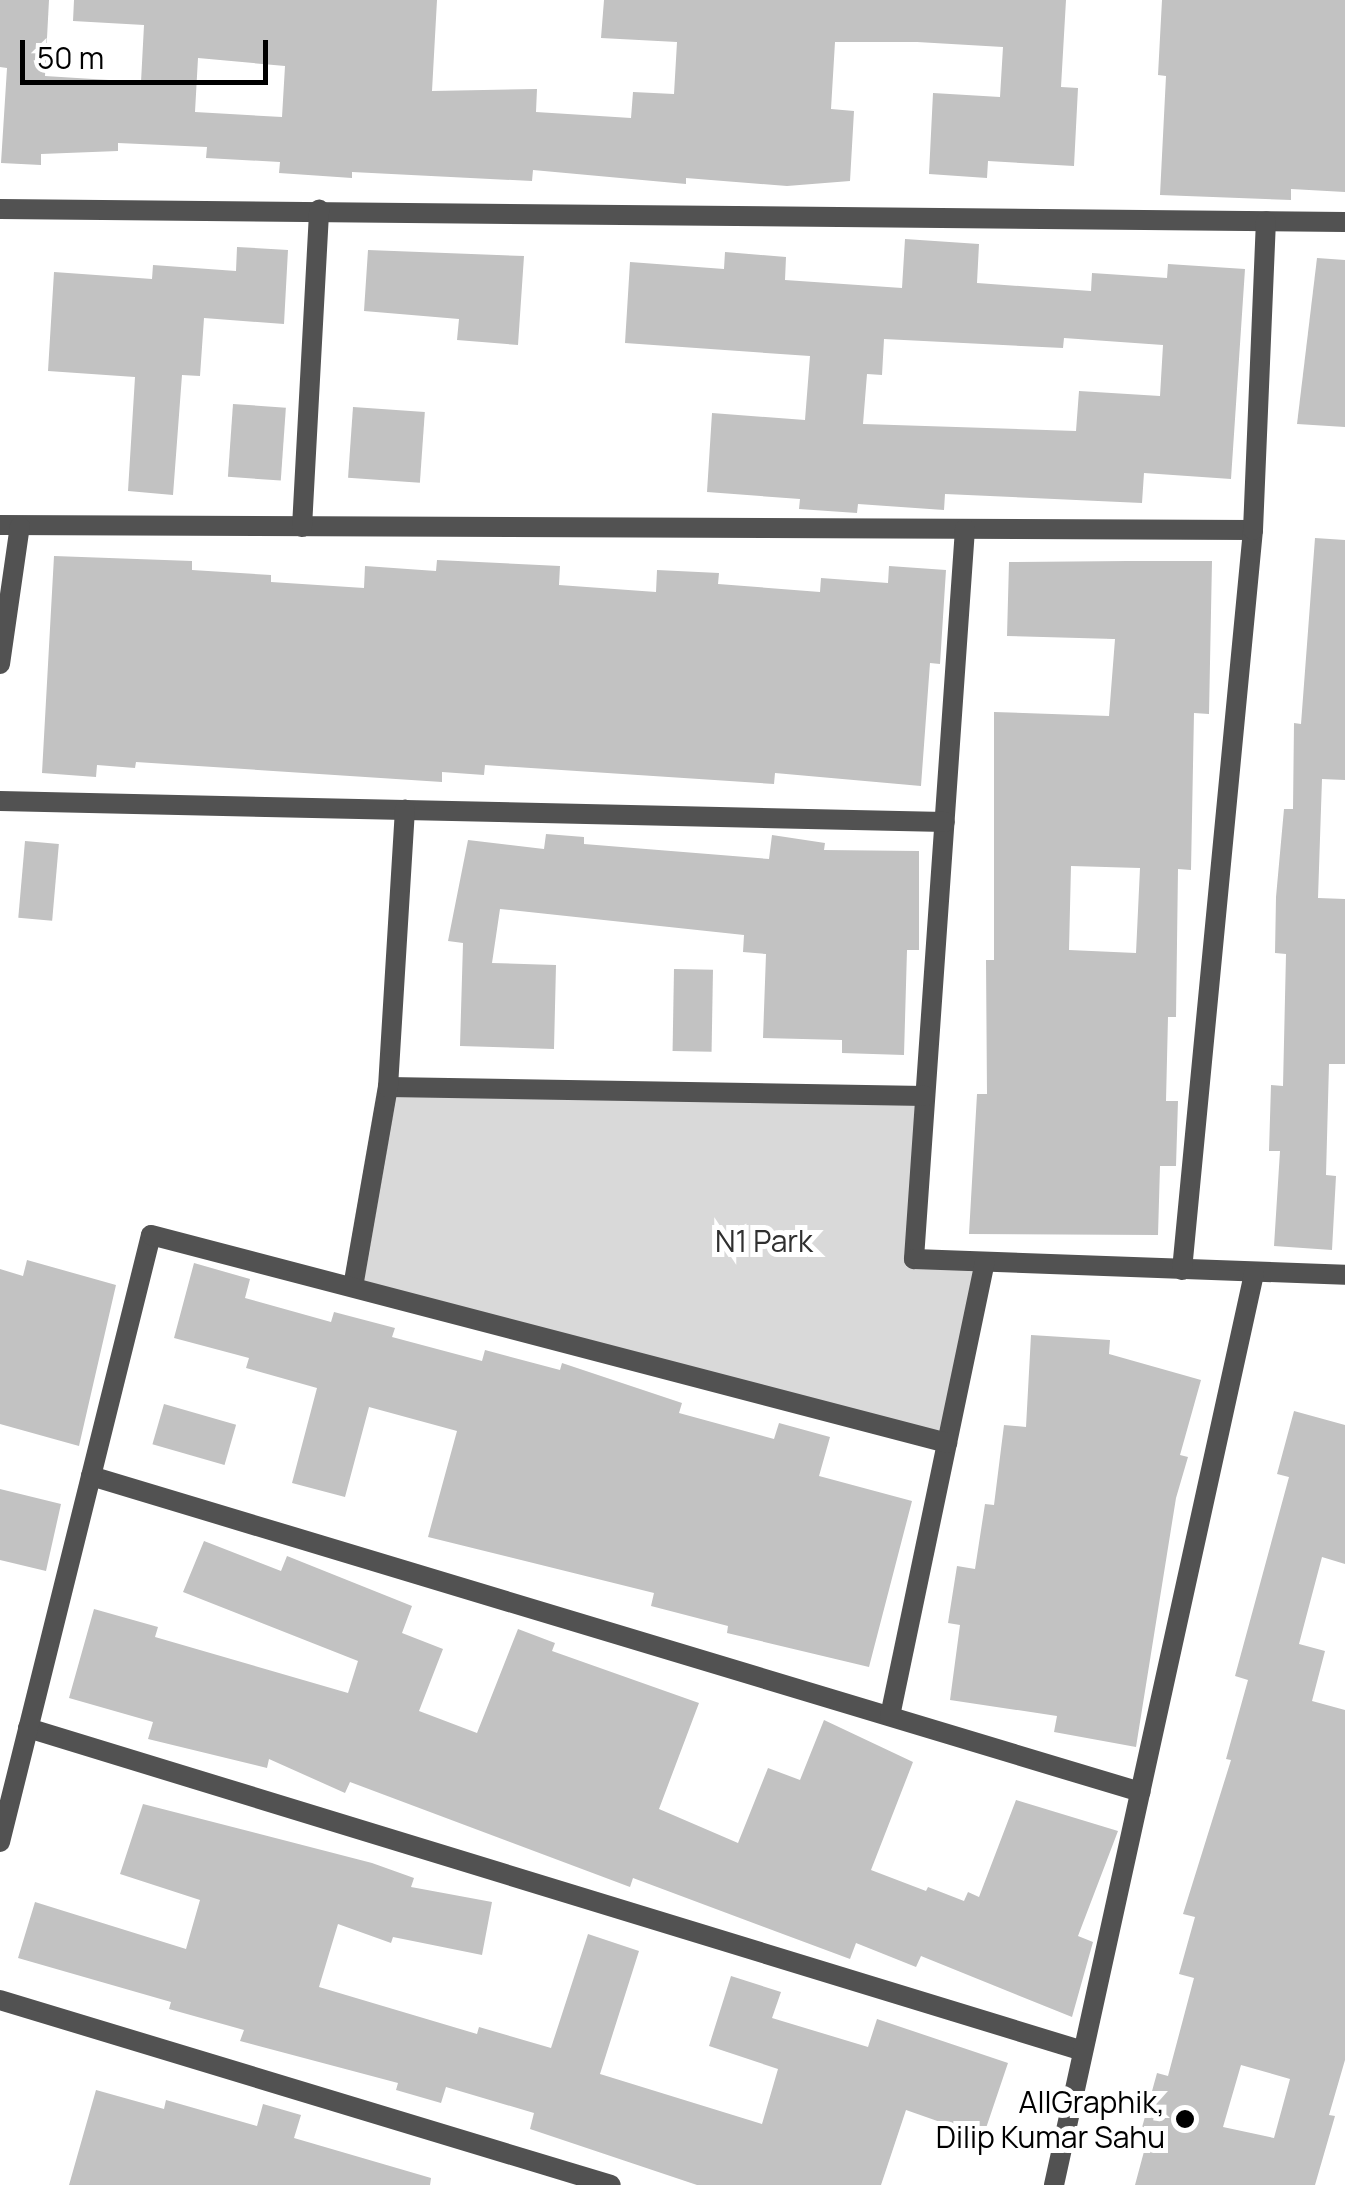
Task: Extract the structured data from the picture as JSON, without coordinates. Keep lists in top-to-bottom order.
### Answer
{
  "parks": ["N1 Park"],
  "places": ["AllGraphik, Dilip Kumar Sahu"],
  "scale_bar": "50 m"
}
